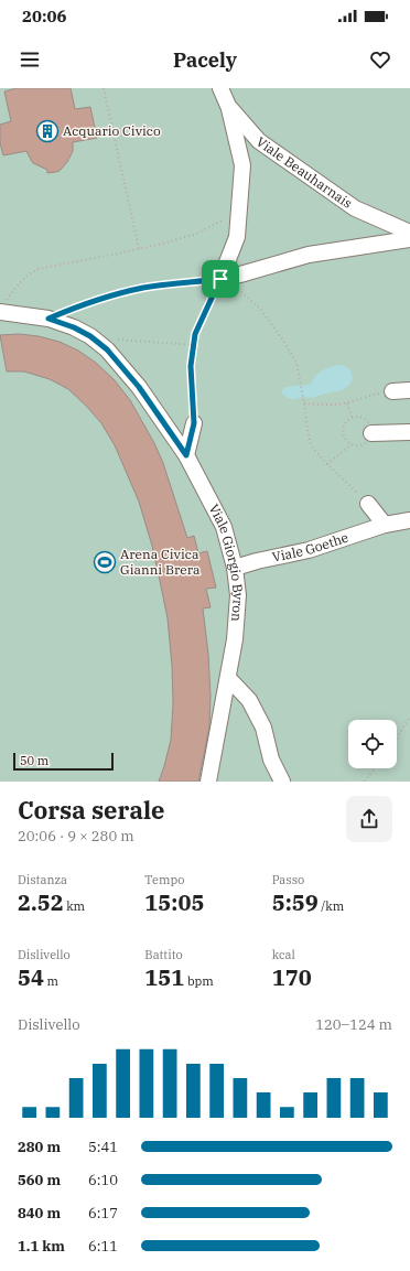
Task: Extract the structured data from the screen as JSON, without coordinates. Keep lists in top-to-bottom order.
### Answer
{
  "streets": {
    "street": ["Viale Beauharnais", "Viale Goethe", "Viale Giorgio Byron"]
  },
  "crossings": [
    ["Viale Goethe", "Viale Giorgio Byron"]
  ],
  "places": {
    "building": ["Acquario Civico"],
    "sports": ["Arena Civica Gianni Brera"]
  },
  "scale_bar": "50 m",
  "page": {
    "status": "20:06",
    "header": "Pacely",
    "scale": "50 m",
    "heading": ["Corsa serale", "20:06 · 9 × 280 m"],
    "stats": [
      ["Distanza", "2.52 km"],
      ["Tempo", "15:05"],
      ["Passo", "5:59 /km"],
      ["Dislivello", "54 m"],
      ["Battito", "151 bpm"],
      ["kcal", "170"]
    ],
    "chart": ["Dislivello", "120–124 m"],
    "list": [
      {
        "name": "280 m",
        "note": "5:41"
      },
      {
        "name": "560 m",
        "note": "6:10"
      },
      {
        "name": "840 m",
        "note": "6:17"
      },
      {
        "name": "1.1 km",
        "note": "6:11"
      }
    ]
  }
}
